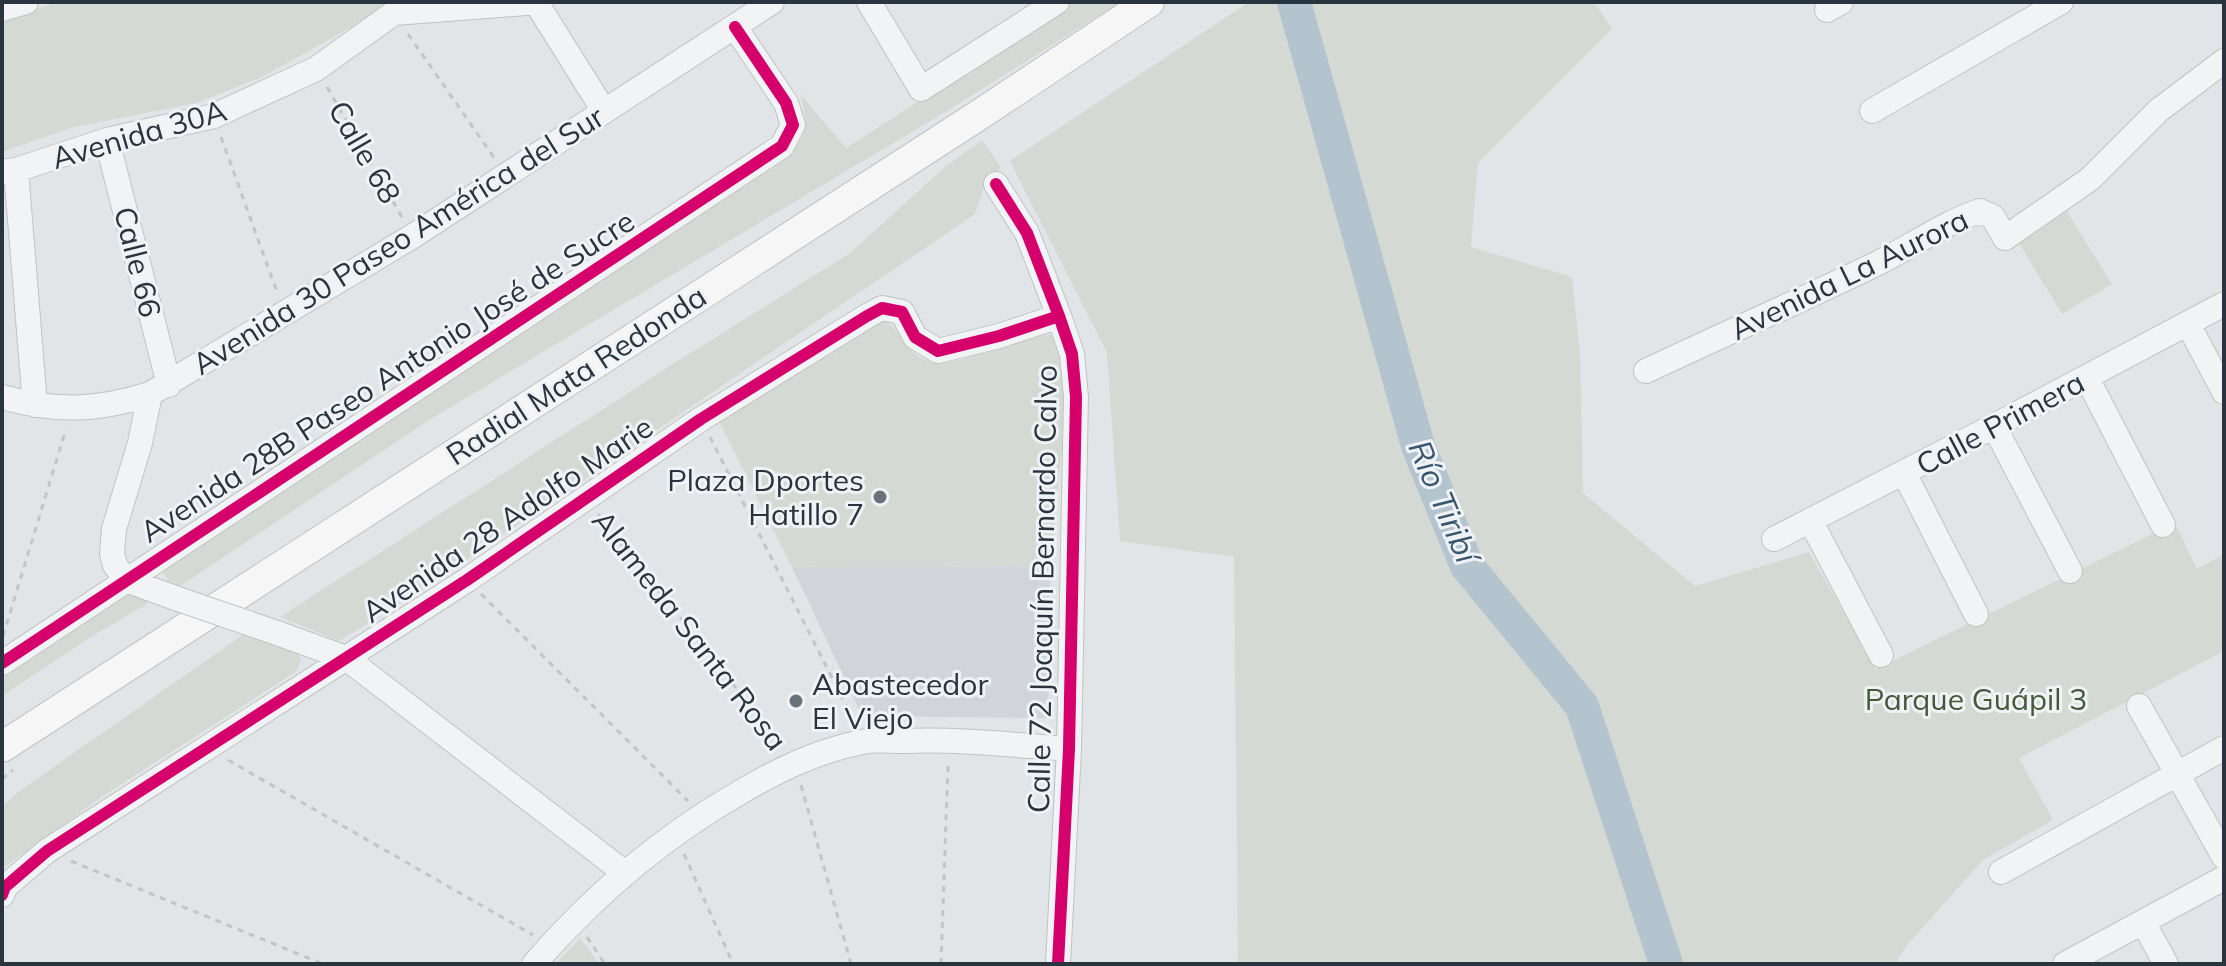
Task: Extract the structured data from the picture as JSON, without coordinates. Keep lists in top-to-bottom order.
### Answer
{
  "streets": {
    "main road": ["Radial Mata Redonda"],
    "street": [
      "Avenida 30A",
      "Avenida 30 Paseo América del Sur",
      "Calle 66",
      "Avenida La Aurora",
      "Avenida 28B Paseo Antonio José de Sucre",
      "Calle Primera",
      "Avenida 28 Adolfo Marie",
      "Calle 72 Joaquín Bernardo Calvo"
    ],
    "path": ["Calle 68", "Alameda Santa Rosa"]
  },
  "crossings": [
    ["Avenida 30A", "Calle 68"],
    ["Avenida 30A", "Calle 66"],
    ["Calle 68", "Avenida 30 Paseo América del Sur"],
    ["Avenida 30 Paseo América del Sur", "Calle 66"],
    ["Avenida 30 Paseo América del Sur", "Avenida 28B Paseo Antonio José de Sucre"],
    ["Calle 66", "Avenida 28B Paseo Antonio José de Sucre"],
    ["Avenida 28 Adolfo Marie", "Calle 72 Joaquín Bernardo Calvo"],
    ["Avenida 28 Adolfo Marie", "Alameda Santa Rosa"]
  ],
  "water": ["Río Tiribí"],
  "parks": ["Parque Guápil 3"],
  "places": ["Plaza Dportes Hatillo 7", "Abastecedor El Viejo"]
}
